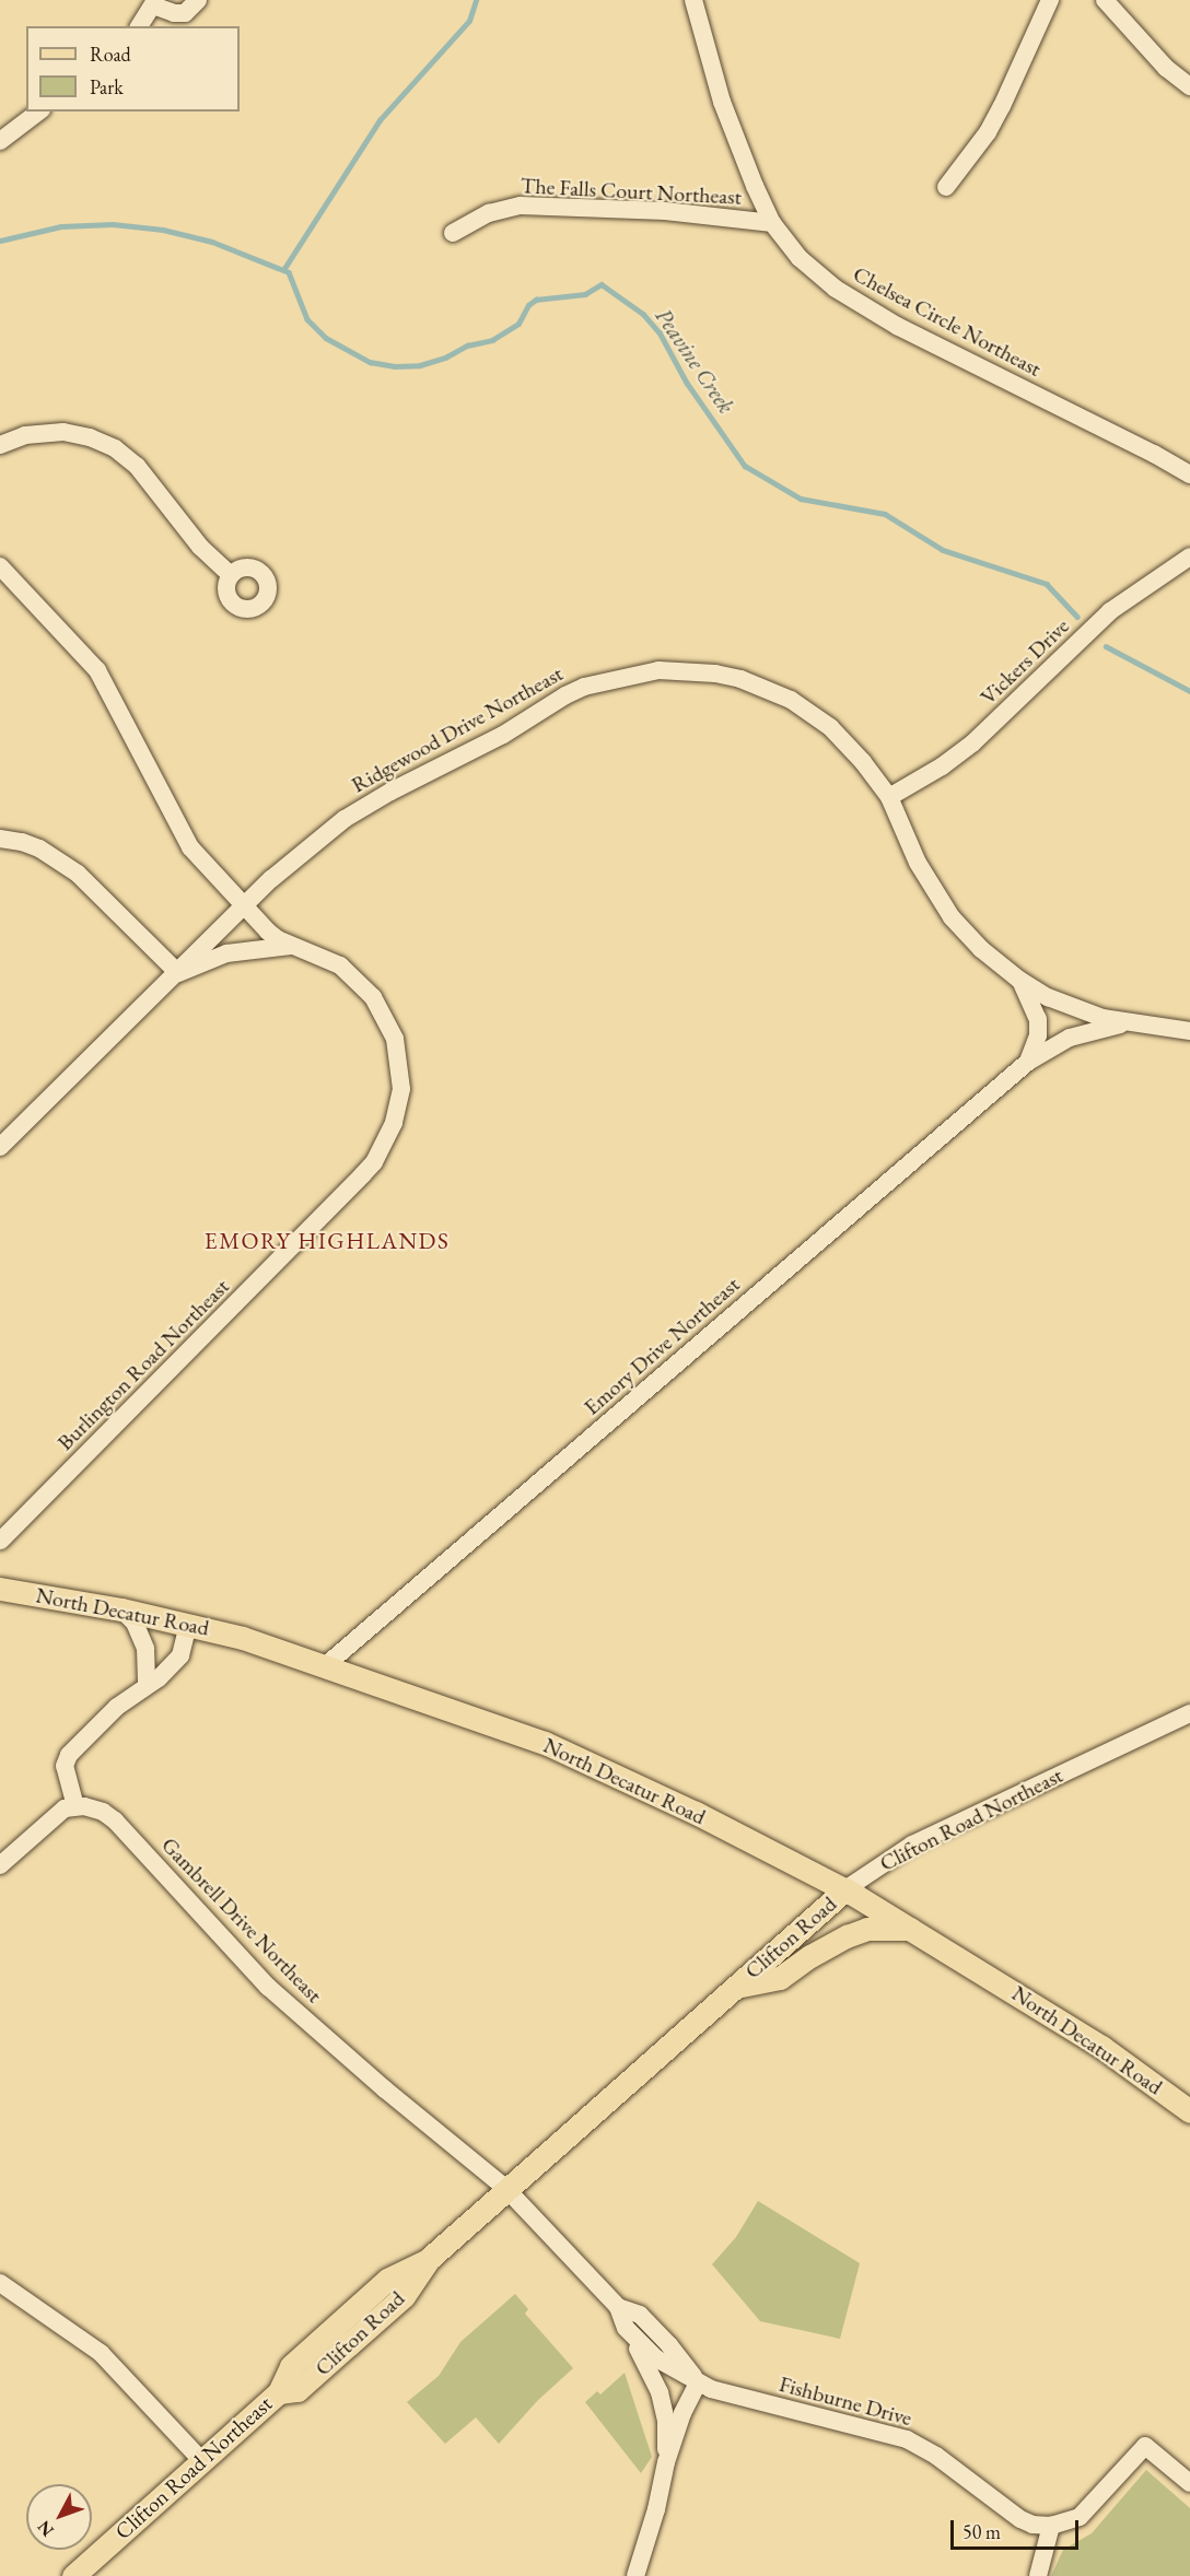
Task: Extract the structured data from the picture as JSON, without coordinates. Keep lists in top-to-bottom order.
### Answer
{
  "streets": {
    "main road": ["North Decatur Road", "Clifton Road Northeast", "Clifton Road"],
    "street": [
      "The Falls Court Northeast",
      "Chelsea Circle Northeast",
      "Vickers Drive",
      "Ridgewood Drive Northeast",
      "Emory Drive Northeast",
      "Burlington Road Northeast",
      "Gambrell Drive Northeast",
      "Fishburne Drive"
    ]
  },
  "crossings": [
    ["The Falls Court Northeast", "Chelsea Circle Northeast"],
    ["Vickers Drive", "Ridgewood Drive Northeast"],
    ["Ridgewood Drive Northeast", "Emory Drive Northeast"],
    ["Ridgewood Drive Northeast", "Burlington Road Northeast"],
    ["Emory Drive Northeast", "North Decatur Road"],
    ["North Decatur Road", "Clifton Road Northeast"],
    ["North Decatur Road", "Clifton Road"],
    ["Clifton Road Northeast", "Clifton Road"],
    ["Gambrell Drive Northeast", "Clifton Road"],
    ["Gambrell Drive Northeast", "Fishburne Drive"],
    ["Clifton Road", "Fishburne Drive"]
  ],
  "districts": ["EMORY HIGHLANDS"],
  "water": ["Peavine Creek"],
  "legend": ["Road", "Park"],
  "scale_bar": "50 m",
  "north": "bottom left"
}
